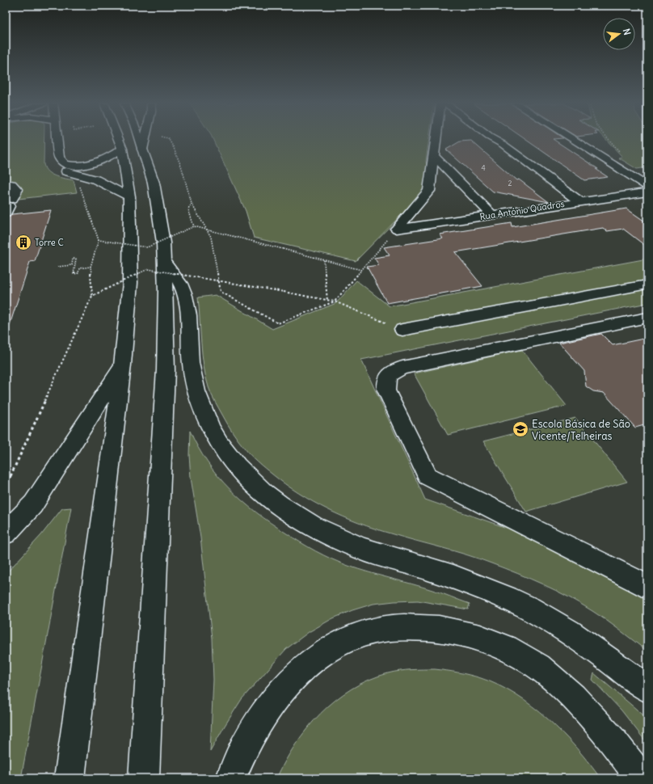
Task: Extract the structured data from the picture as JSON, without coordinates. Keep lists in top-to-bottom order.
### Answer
{
  "streets": {
    "main road": ["Rua António Quadros"]
  },
  "places": {
    "building": ["Torre C"],
    "school or university": ["Escola Básica de São Vicente/Telheiras"]
  },
  "house_numbers": ["4", "2"],
  "north": "right"
}
